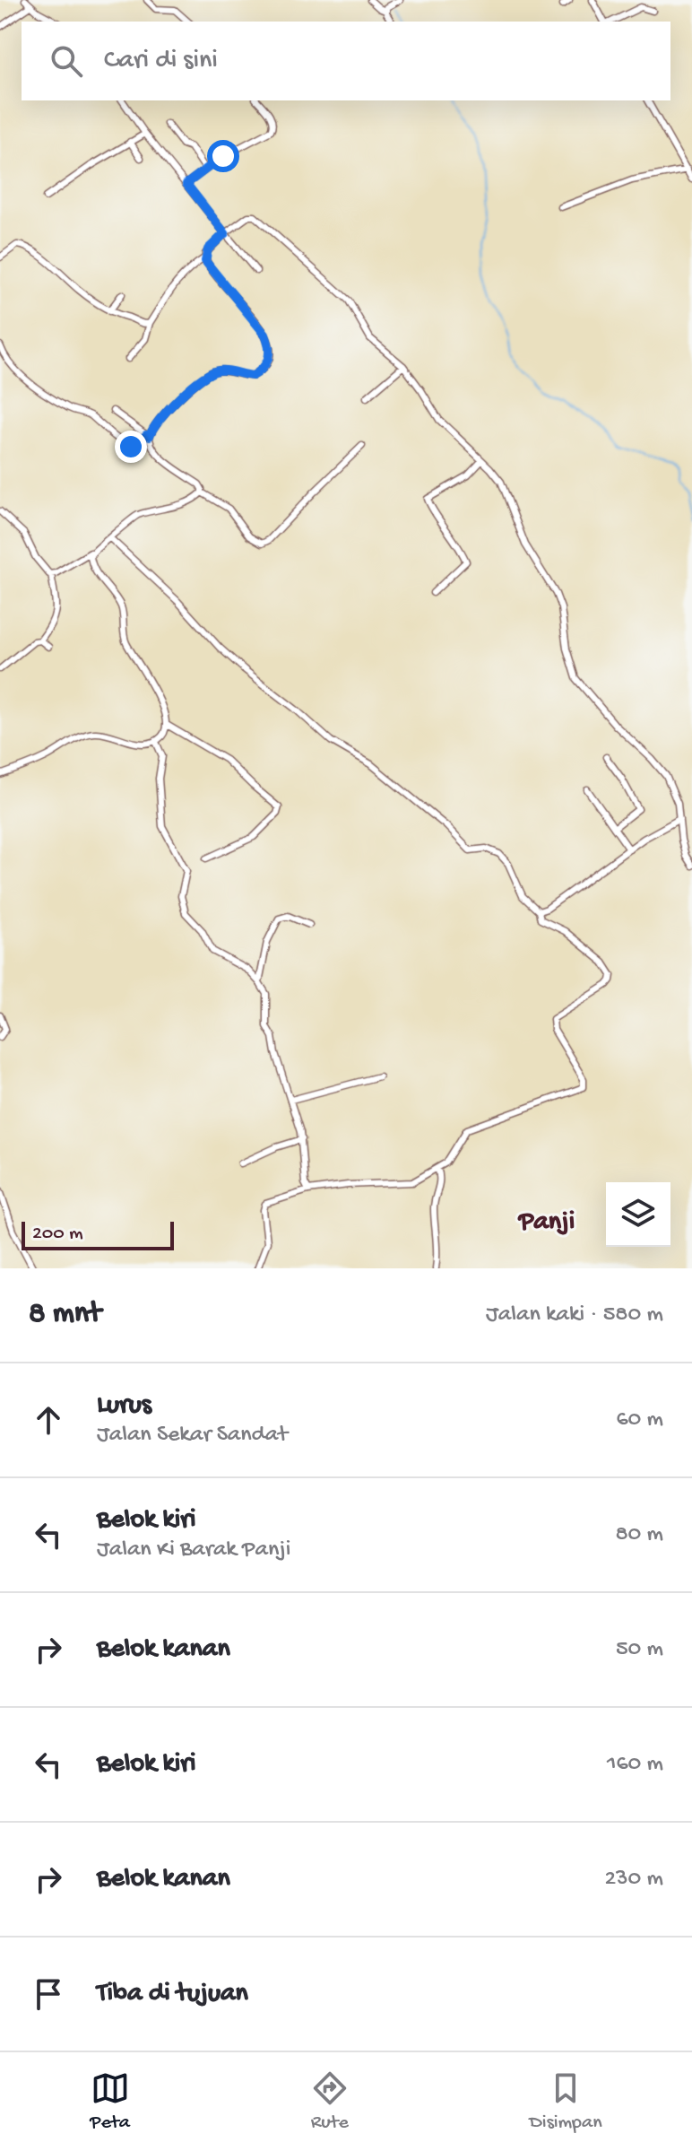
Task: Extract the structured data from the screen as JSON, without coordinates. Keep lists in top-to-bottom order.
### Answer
{
  "districts": ["Panji"],
  "scale_bar": "200 m",
  "page": {
    "search": "Cari di sini",
    "scale": "200 m",
    "heading": ["8 mnt", "Jalan kaki · 580 m"],
    "list": [
      ["Lurus", "Jalan Sekar Sandat", "60 m"],
      ["Belok kiri", "Jalan Ki Barak Panji", "80 m"],
      ["Belok kanan", "50 m"],
      ["Belok kiri", "160 m"],
      ["Belok kanan", "230 m"],
      "Tiba di tujuan"
    ],
    "nav": ["Peta", "Rute", "Disimpan"]
  }
}
